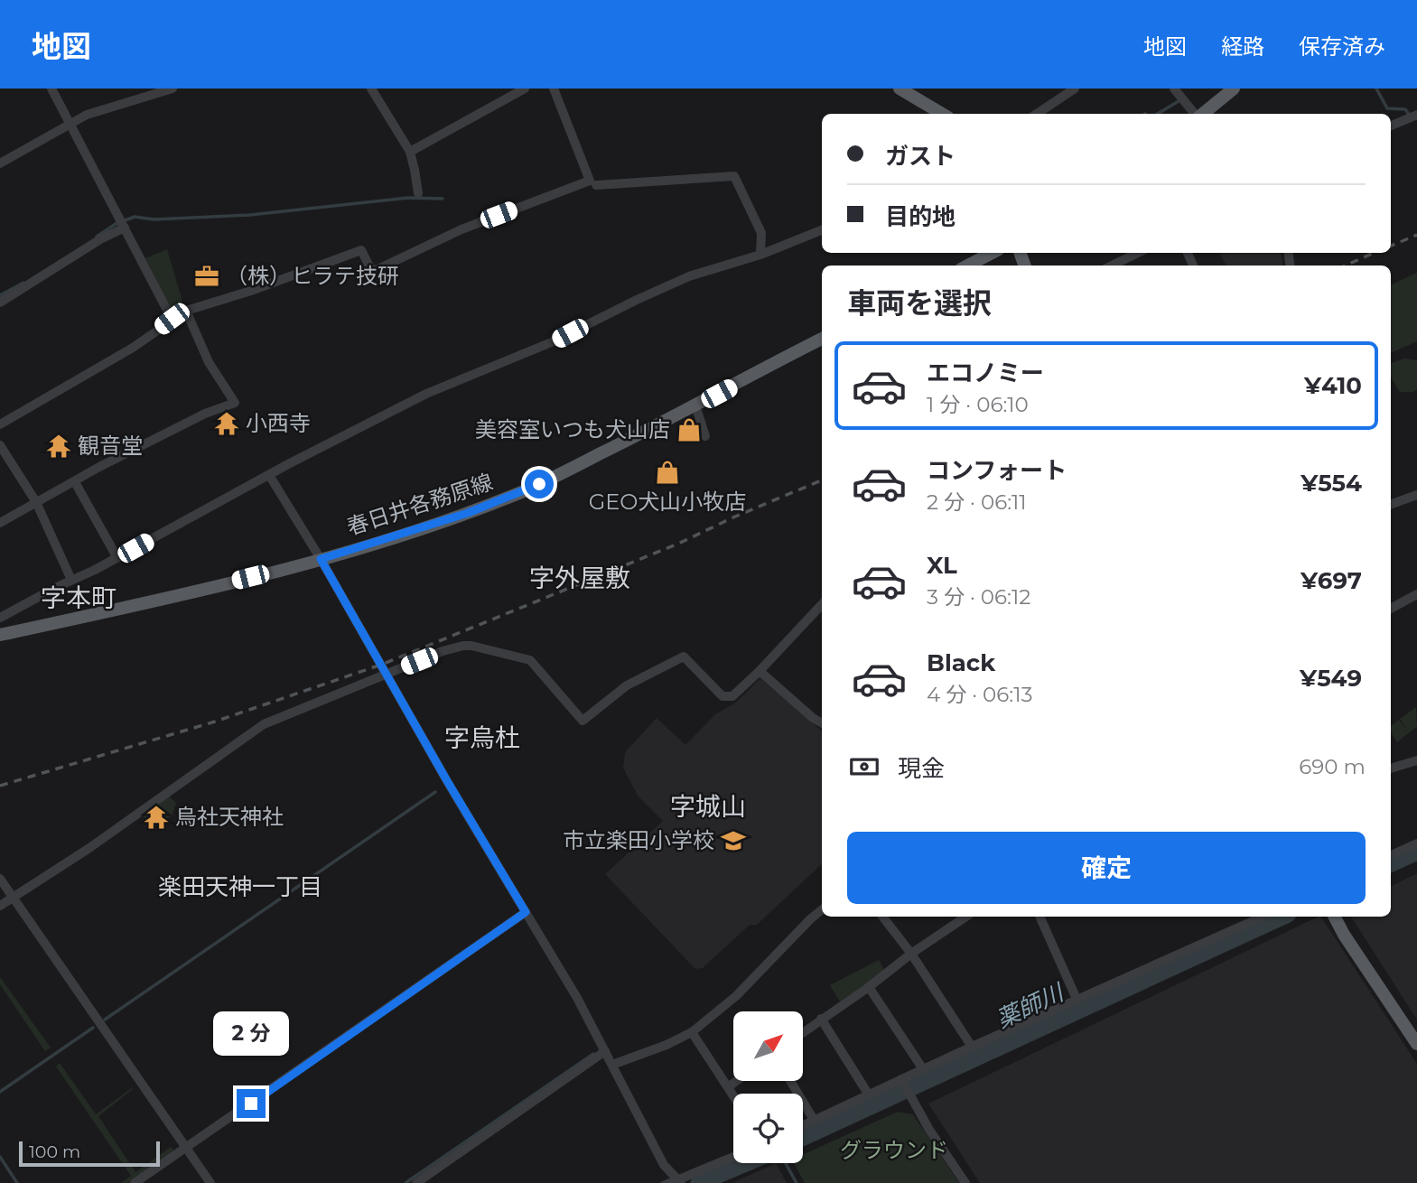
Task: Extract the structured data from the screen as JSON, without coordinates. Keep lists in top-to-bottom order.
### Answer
{
  "streets": {
    "main road": ["春日井各務原線"]
  },
  "districts": [
    "字外屋敷",
    "字本町",
    "字烏杜",
    "字城山",
    "楽田天神一丁目"
  ],
  "water": ["薬師川"],
  "parks": ["グラウンド"],
  "places": {
    "office": ["（株）ヒラテ技研"],
    "temple": ["小西寺", "観音堂", "烏社天神社"],
    "shop": ["美容室いつも犬山店", "GEO犬山小牧店"],
    "school or university": ["市立楽田小学校"]
  },
  "scale_bar": "100 m",
  "north": "top right",
  "page": {
    "header": "地図",
    "nav": ["地図", "経路", "保存済み"],
    "banner": ["ガスト", "目的地"],
    "heading": "車両を選択",
    "list": [
      {
        "name": "エコノミー",
        "note": "1 分 · 06:10",
        "value": "¥410"
      },
      {
        "name": "コンフォート",
        "note": "2 分 · 06:11",
        "value": "¥554"
      },
      {
        "name": "XL",
        "note": "3 分 · 06:12",
        "value": "¥697"
      },
      {
        "name": "Black",
        "note": "4 分 · 06:13",
        "value": "¥549"
      }
    ],
    "pay": ["現金", "690 m"],
    "buttons": "確定",
    "bubble": "2 分",
    "scale": "100 m"
  }
}
